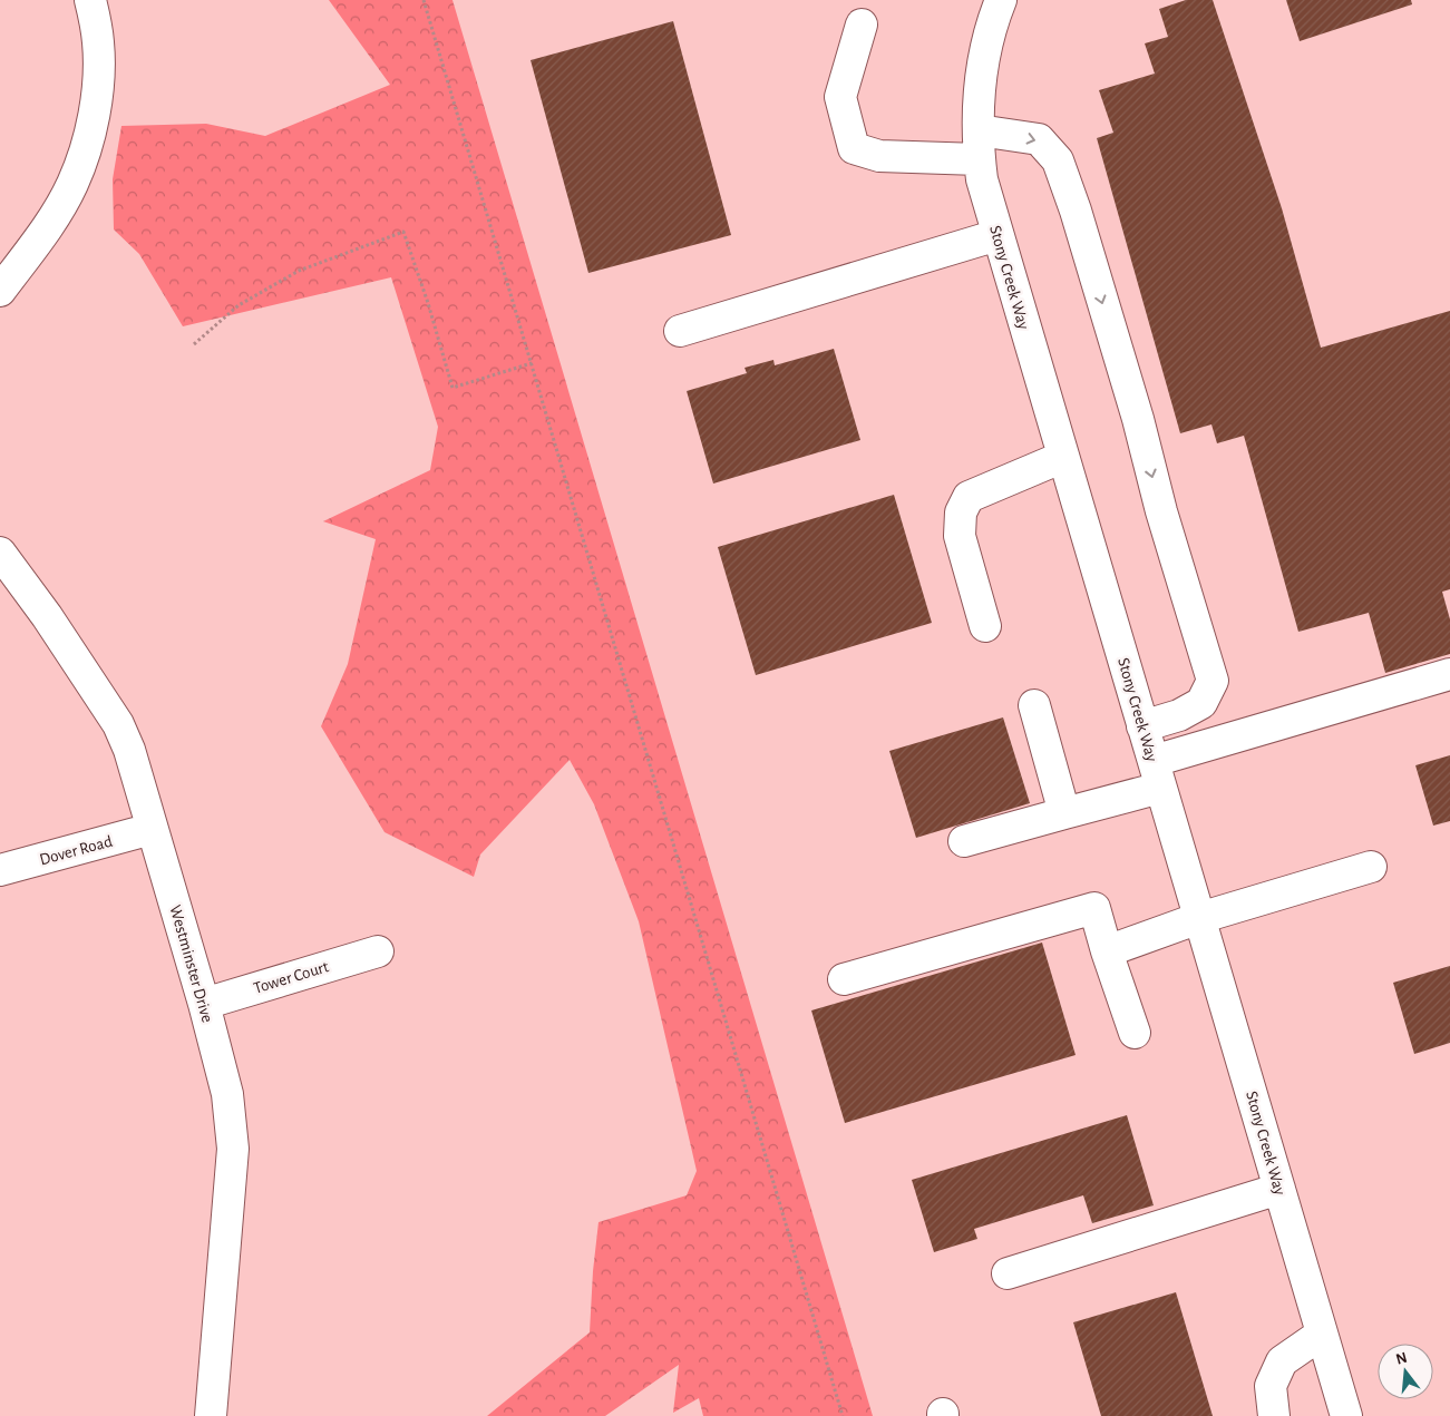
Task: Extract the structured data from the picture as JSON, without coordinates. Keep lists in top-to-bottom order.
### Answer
{
  "streets": {
    "street": [
      "Stony Creek Way",
      "Dover Road",
      "Westminster Drive",
      "Tower Court"
    ]
  },
  "crossings": [
    ["Dover Road", "Westminster Drive"],
    ["Westminster Drive", "Tower Court"]
  ],
  "north": "top"
}
